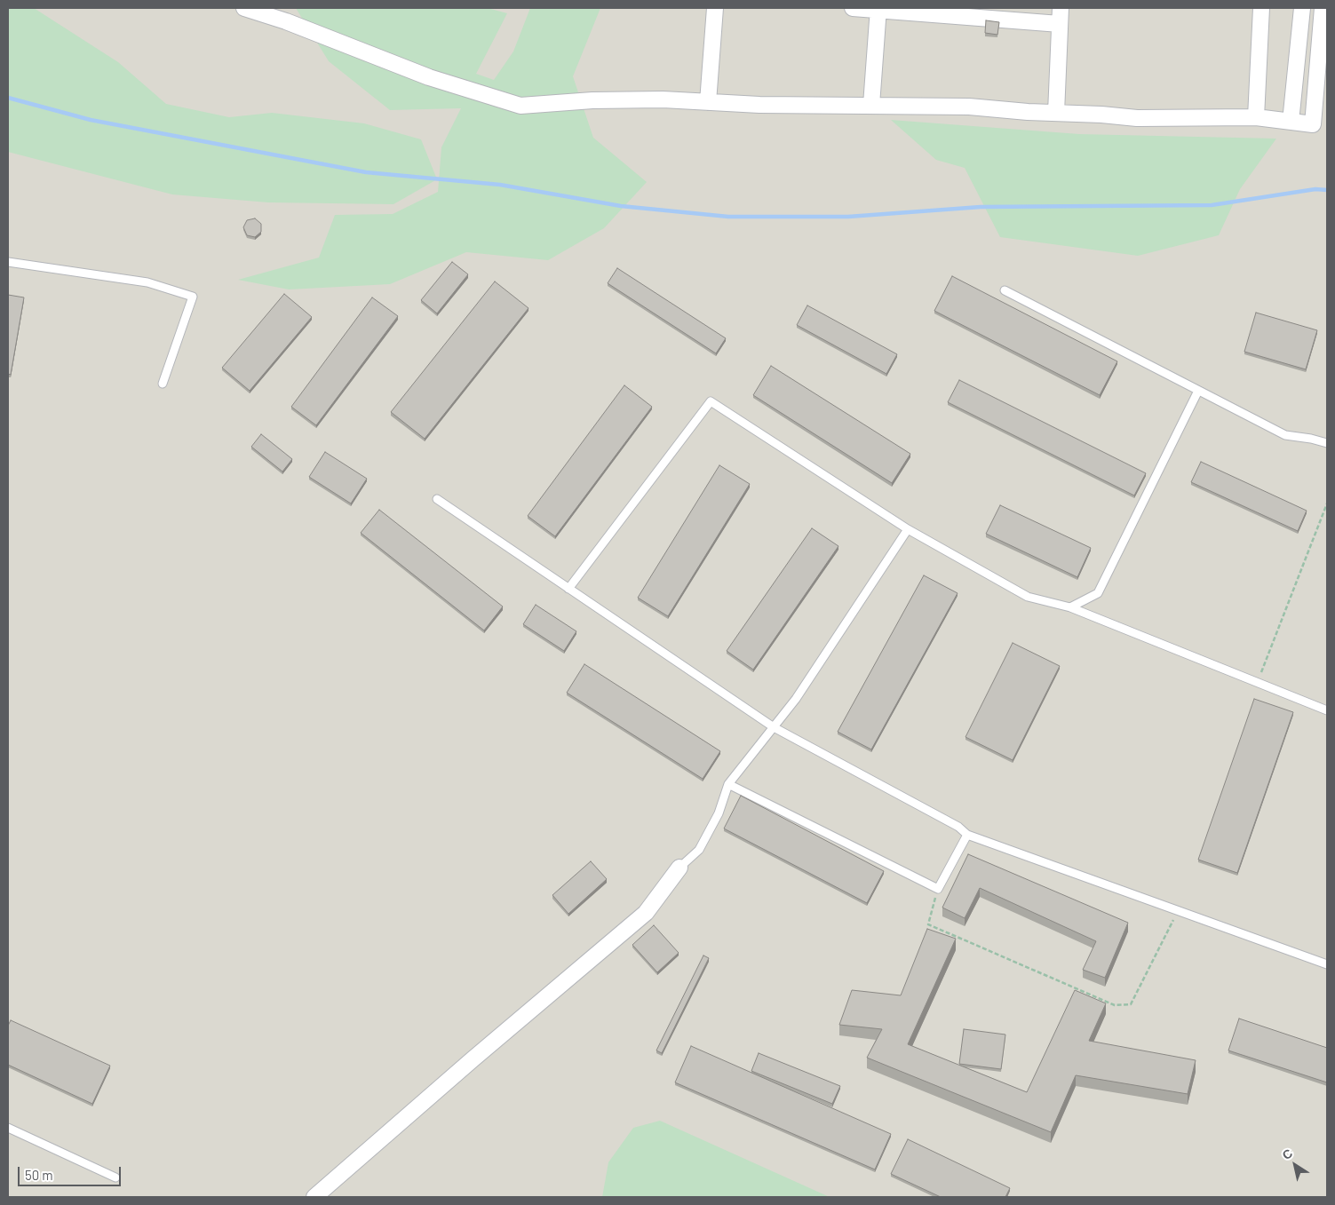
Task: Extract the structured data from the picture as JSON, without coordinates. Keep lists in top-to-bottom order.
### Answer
{
  "scale_bar": "50 m",
  "north": "top left"
}
